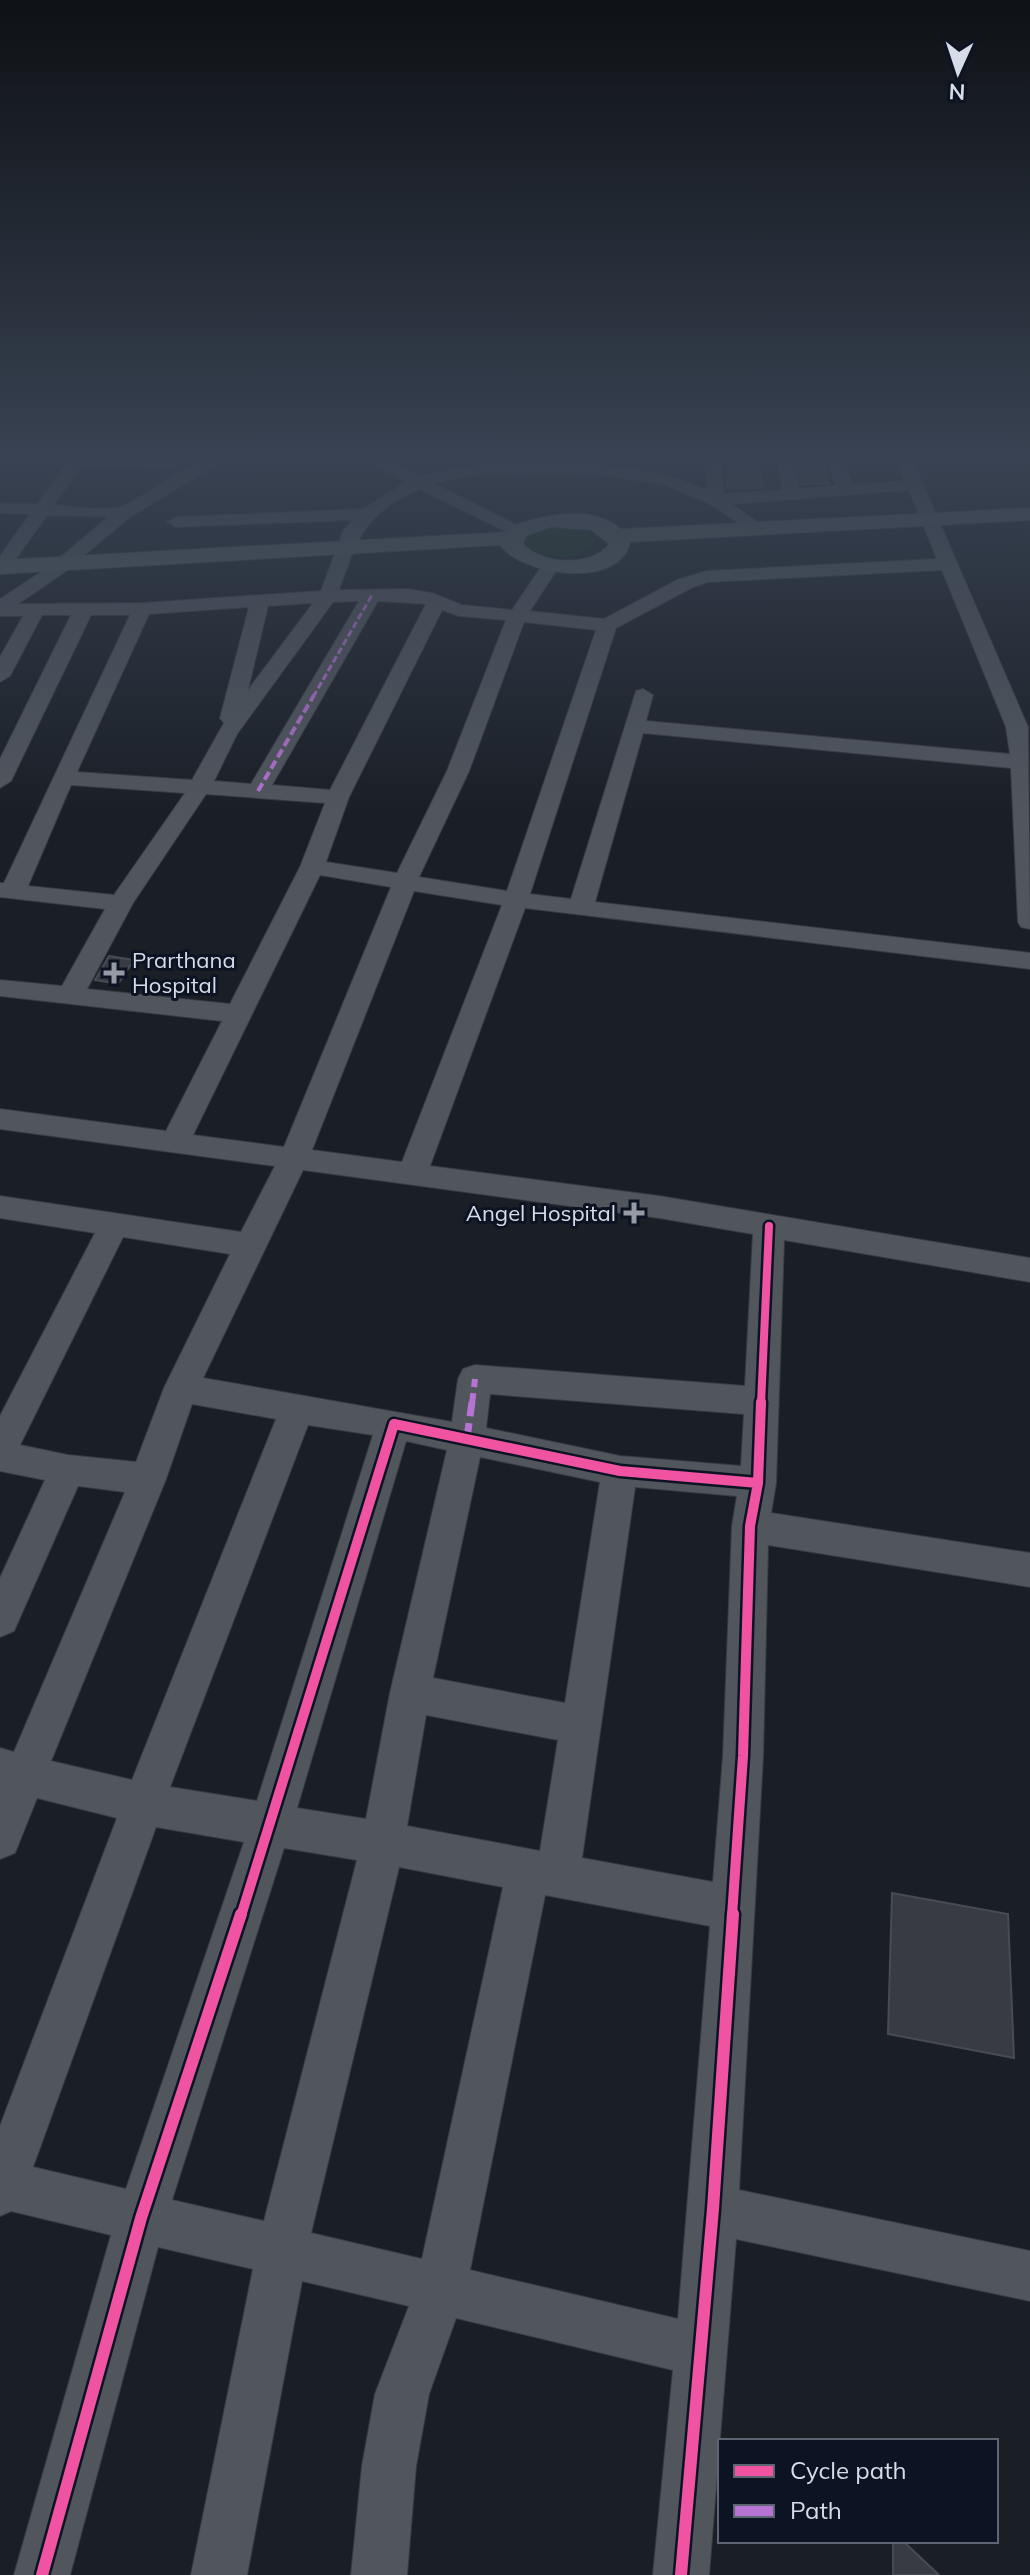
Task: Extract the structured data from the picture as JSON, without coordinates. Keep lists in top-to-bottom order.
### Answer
{
  "places": {
    "health": ["Prarthana Hospital", "Angel Hospital"]
  },
  "legend": ["Cycle path", "Path"],
  "north": "bottom"
}
